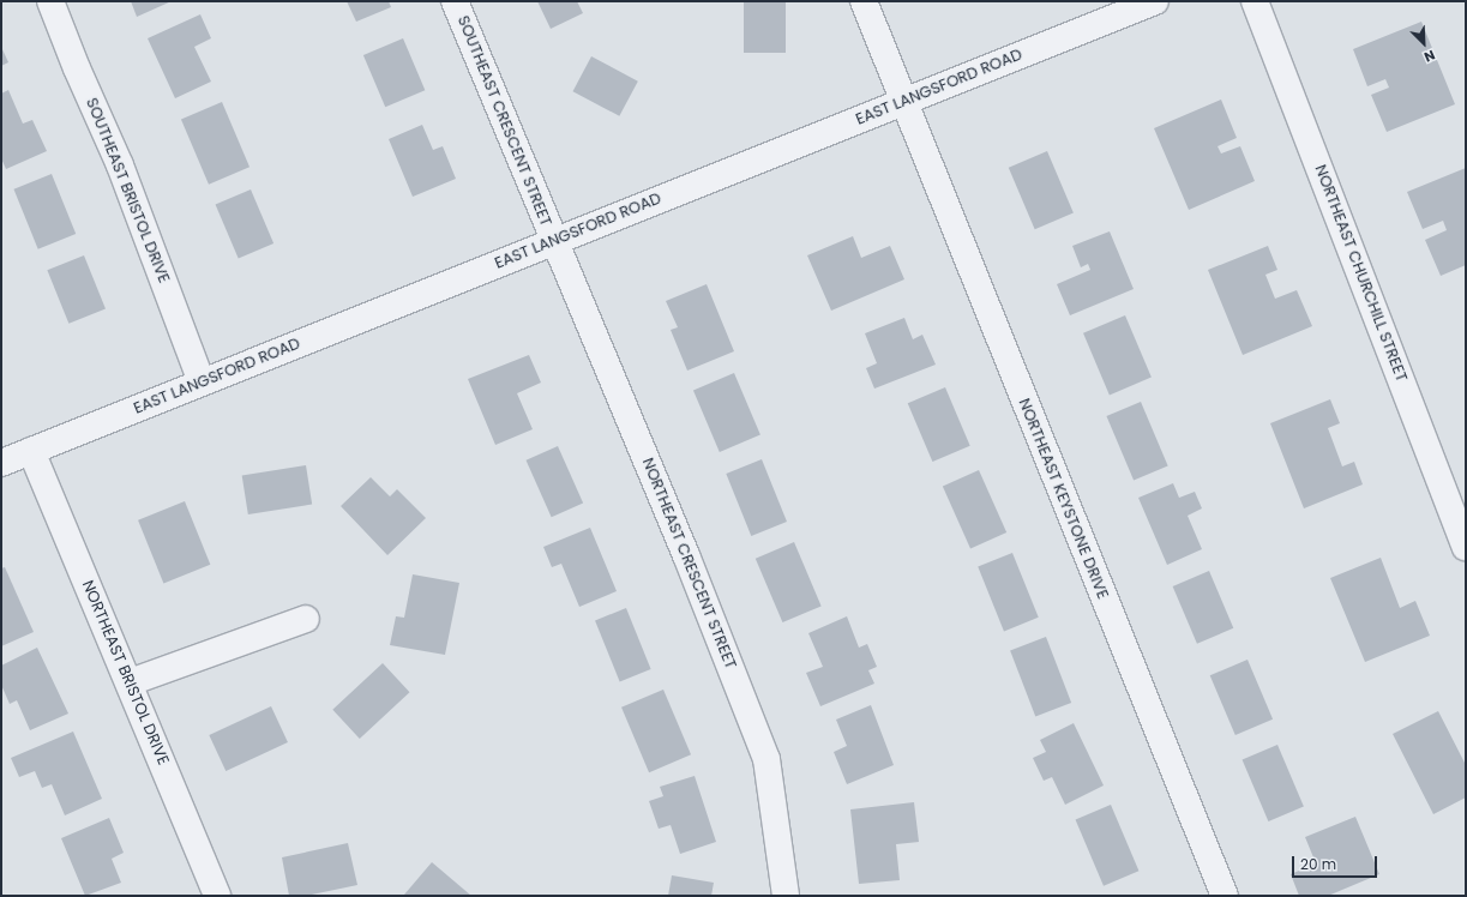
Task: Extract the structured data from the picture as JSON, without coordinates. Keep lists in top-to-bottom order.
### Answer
{
  "streets": {
    "street": [
      "EAST LANGSFORD ROAD",
      "SOUTHEAST CRESCENT STREET",
      "SOUTHEAST BRISTOL DRIVE",
      "NORTHEAST CHURCHILL STREET",
      "NORTHEAST KEYSTONE DRIVE",
      "NORTHEAST CRESCENT STREET",
      "NORTHEAST BRISTOL DRIVE"
    ]
  },
  "crossings": [
    ["EAST LANGSFORD ROAD", "SOUTHEAST CRESCENT STREET"],
    ["EAST LANGSFORD ROAD", "SOUTHEAST BRISTOL DRIVE"],
    ["EAST LANGSFORD ROAD", "NORTHEAST KEYSTONE DRIVE"],
    ["EAST LANGSFORD ROAD", "NORTHEAST CRESCENT STREET"],
    ["EAST LANGSFORD ROAD", "NORTHEAST BRISTOL DRIVE"],
    ["SOUTHEAST CRESCENT STREET", "NORTHEAST CRESCENT STREET"]
  ],
  "scale_bar": "20 m",
  "north": "bottom right"
}
